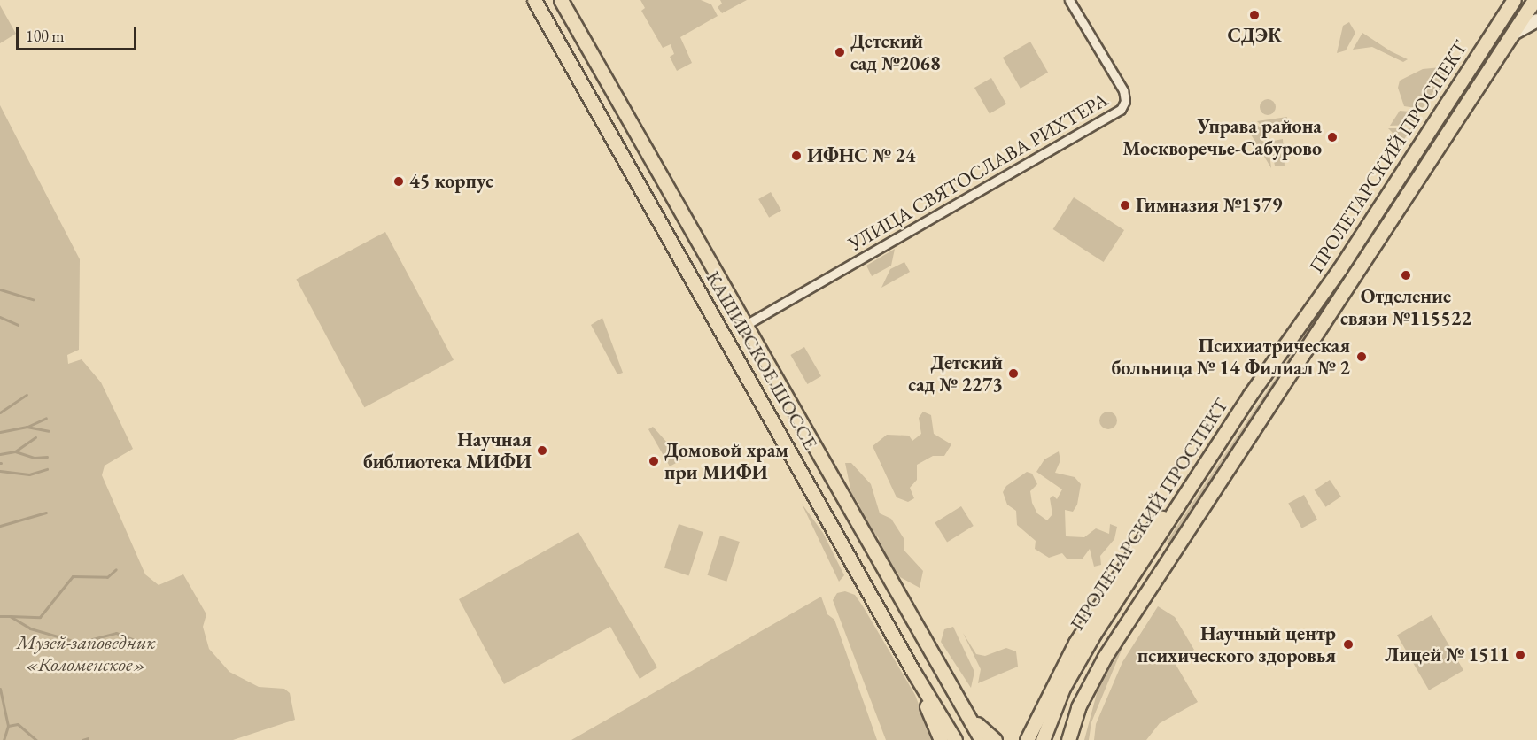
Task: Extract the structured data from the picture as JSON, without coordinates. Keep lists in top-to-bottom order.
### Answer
{
  "streets": {
    "main road": ["ПРОЛЕТАРСКИЙ ПРОСПЕКТ", "КАШИРСКОЕ ШОССЕ"],
    "street": ["УЛИЦА СВЯТОСЛАВА РИХТЕРА"]
  },
  "crossings": [
    ["УЛИЦА СВЯТОСЛАВА РИХТЕРА", "КАШИРСКОЕ ШОССЕ"]
  ],
  "parks": ["Музей-заповедник «Коломенское»"],
  "places": [
    "СДЭК",
    "Детский сад №2068",
    "Управа района Москворечье-Сабурово",
    "ИФНС № 24",
    "45 корпус",
    "Гимназия №1579",
    "Отделение связи №115522",
    "Психиатрическая больница № 14 Филиал № 2",
    "Детский сад № 2273",
    "Научная библиотека МИФИ",
    "Домовой храм при МИФИ",
    "Научный центр психического здоровья",
    "Лицей № 1511"
  ],
  "scale_bar": "100 m"
}
